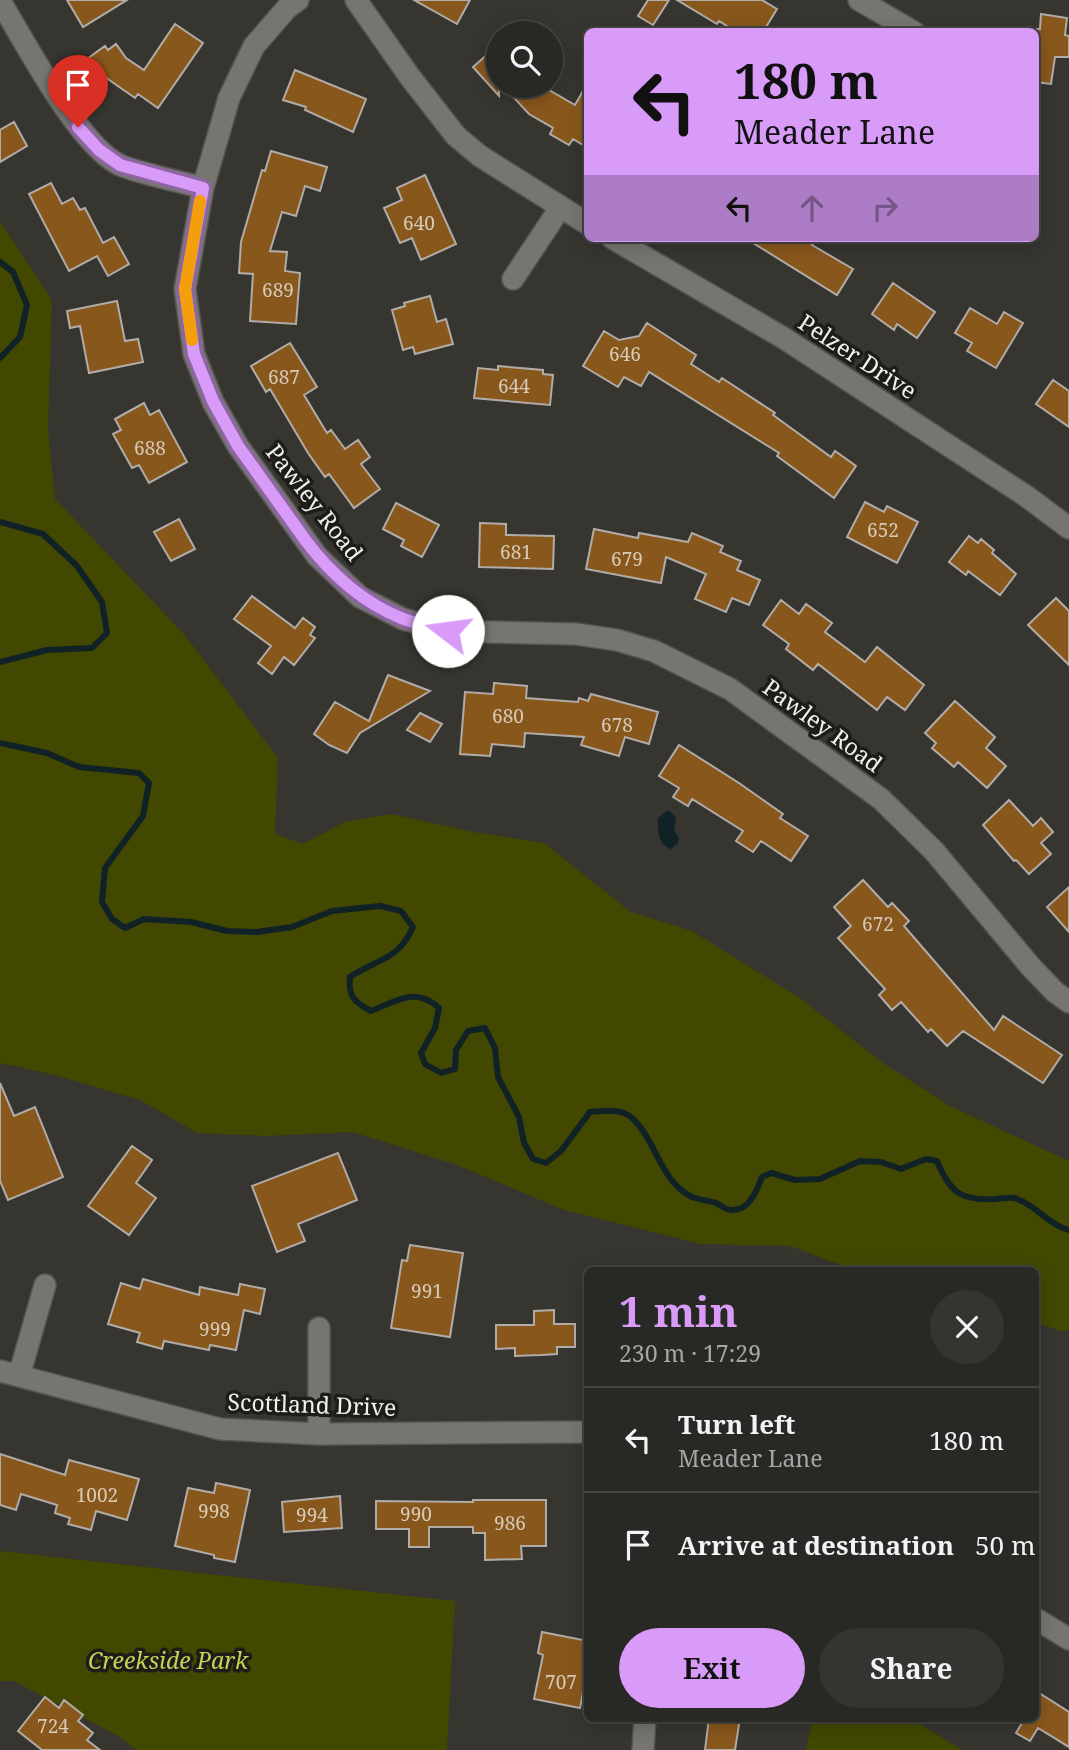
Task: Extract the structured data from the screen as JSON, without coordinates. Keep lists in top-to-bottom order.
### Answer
{
  "streets": {
    "street": ["Pelzer Drive", "Pawley Road", "Scottland Drive"]
  },
  "parks": ["Creekside Park"],
  "house_numbers": [
    "640",
    "689",
    "646",
    "687",
    "644",
    "688",
    "652",
    "681",
    "679",
    "680",
    "678",
    "672",
    "991",
    "999",
    "1002",
    "998",
    "990",
    "994",
    "986",
    "707",
    "724"
  ],
  "page": {
    "turn": ["180 m", "Meader Lane"],
    "heading": ["1 min", "230 m · 17:29"],
    "list": [
      {
        "name": "Turn left",
        "note": "Meader Lane",
        "value": "180 m"
      },
      {
        "name": "Arrive at destination",
        "value": "50 m"
      }
    ],
    "buttons": ["Exit", "Share"]
  }
}
